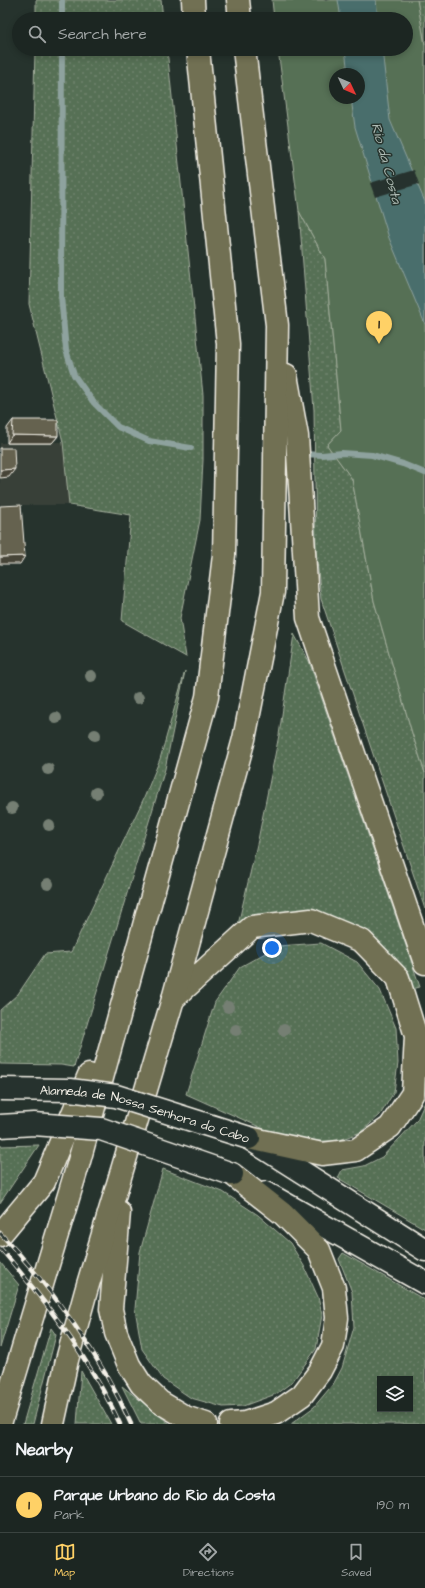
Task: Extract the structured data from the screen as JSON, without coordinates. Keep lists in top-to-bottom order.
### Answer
{
  "streets": {
    "main road": ["Alameda de Nossa Senhora do Cabo"]
  },
  "water": ["Rio da Costa"],
  "north": "bottom right",
  "page": {
    "search": "Search here",
    "pins": "1",
    "heading": "Nearby",
    "list": [
      {
        "mark": "1",
        "name": "Parque Urbano do Rio da Costa",
        "note": "Park",
        "value": "190 m"
      }
    ],
    "nav": ["Map", "Directions", "Saved"]
  }
}
